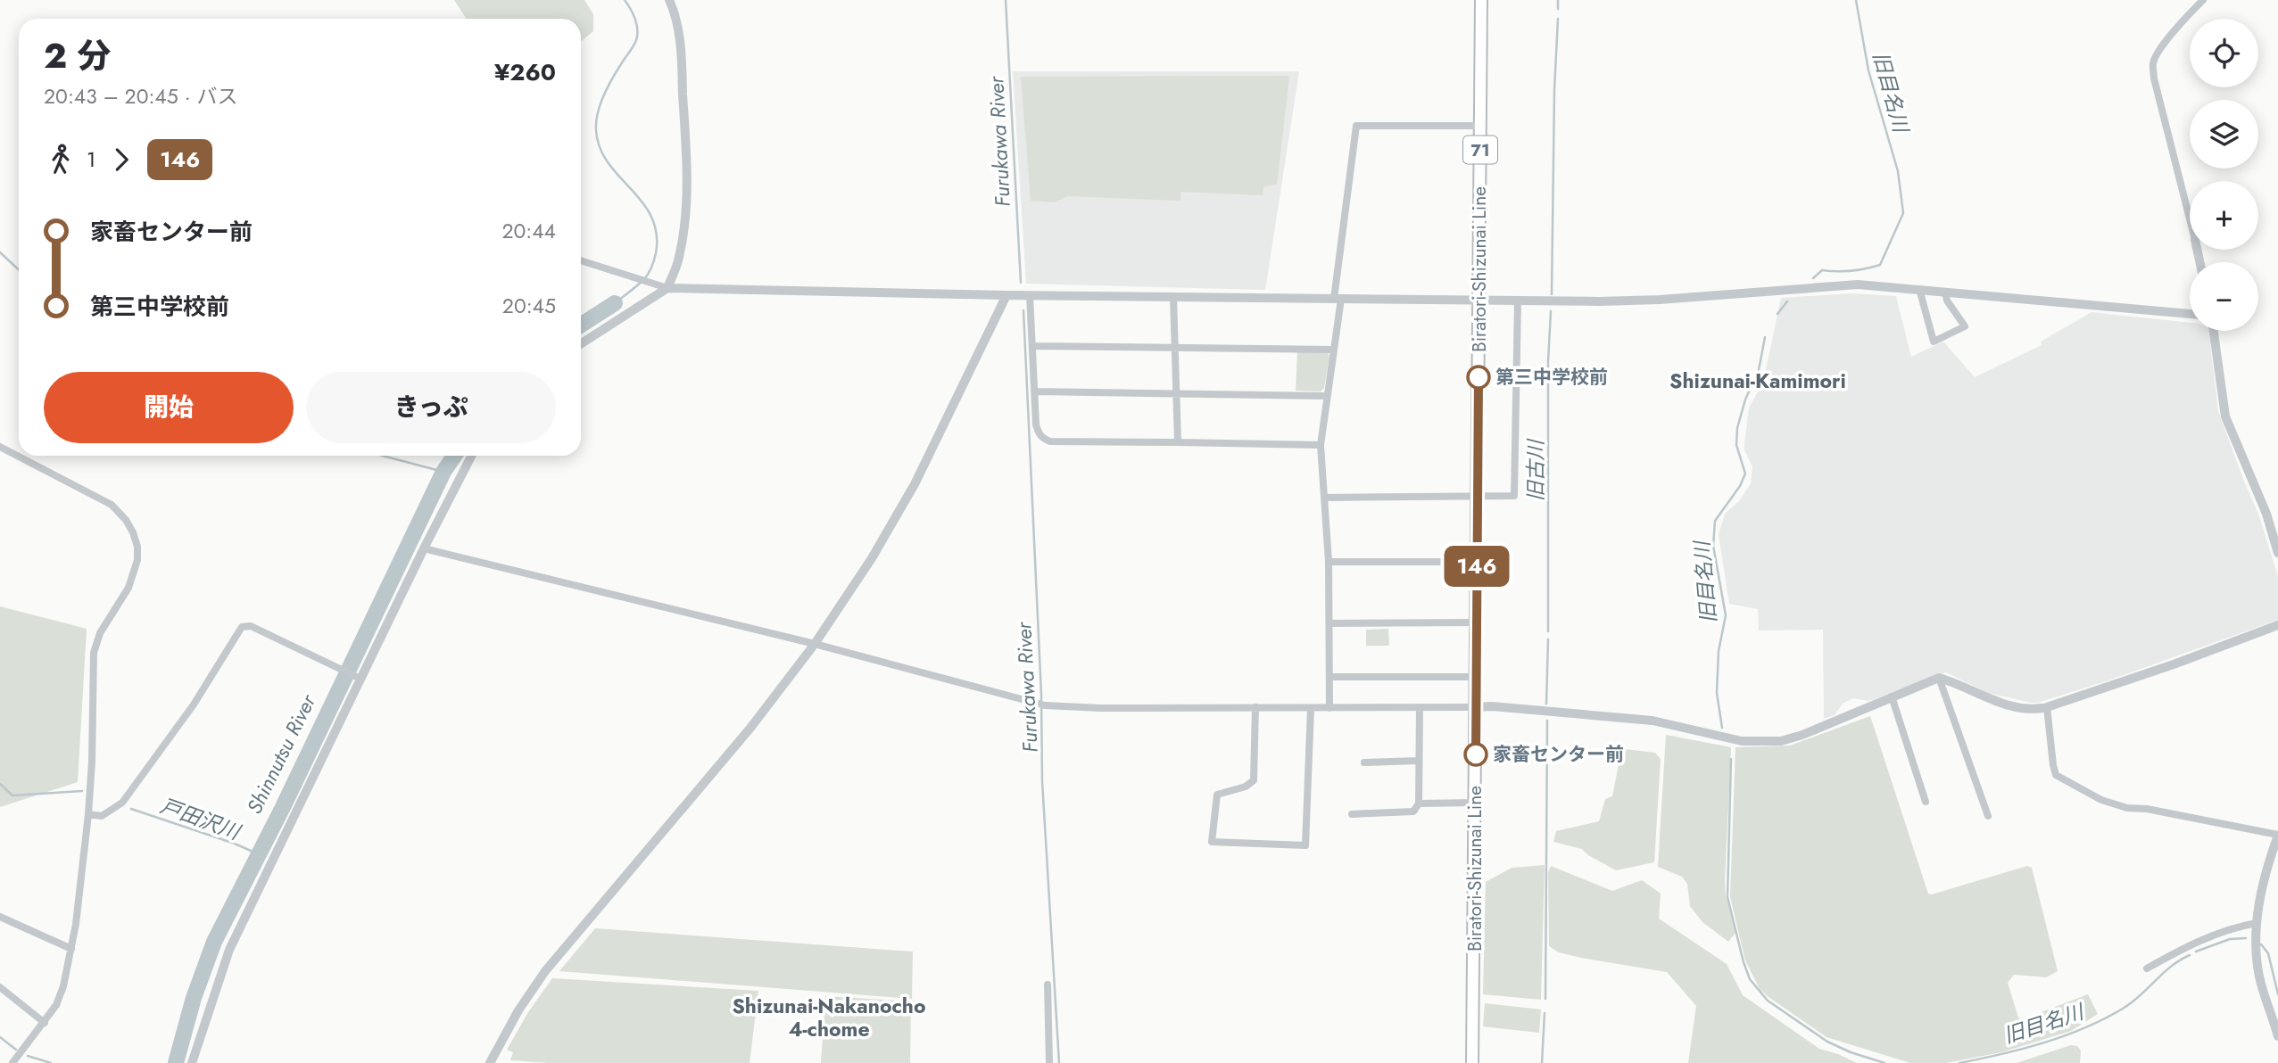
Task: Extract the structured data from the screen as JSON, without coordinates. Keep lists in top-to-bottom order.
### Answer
{
  "streets": {
    "main road": ["71", "Biratori-Shizunai Line"]
  },
  "districts": ["Shizunai-Kamimori", "Shizunai-Nakanocho 4-chome"],
  "water": [
    "旧目名川",
    "Furukawa River",
    "旧古川",
    "Shinnutsu River",
    "戸田沢川"
  ],
  "places": ["第三中学校前", "家畜センター前"],
  "lines": ["bus line 146"],
  "page": {
    "on_map": "146",
    "map_buttons": ["+", "−"],
    "heading": ["2 分", "20:43 – 20:45 · バス", "¥260"],
    "legs": ["1", "146"],
    "list": [
      {
        "name": "家畜センター前",
        "value": "20:44"
      },
      {
        "name": "第三中学校前",
        "value": "20:45"
      }
    ],
    "buttons": ["開始", "きっぷ"]
  }
}
